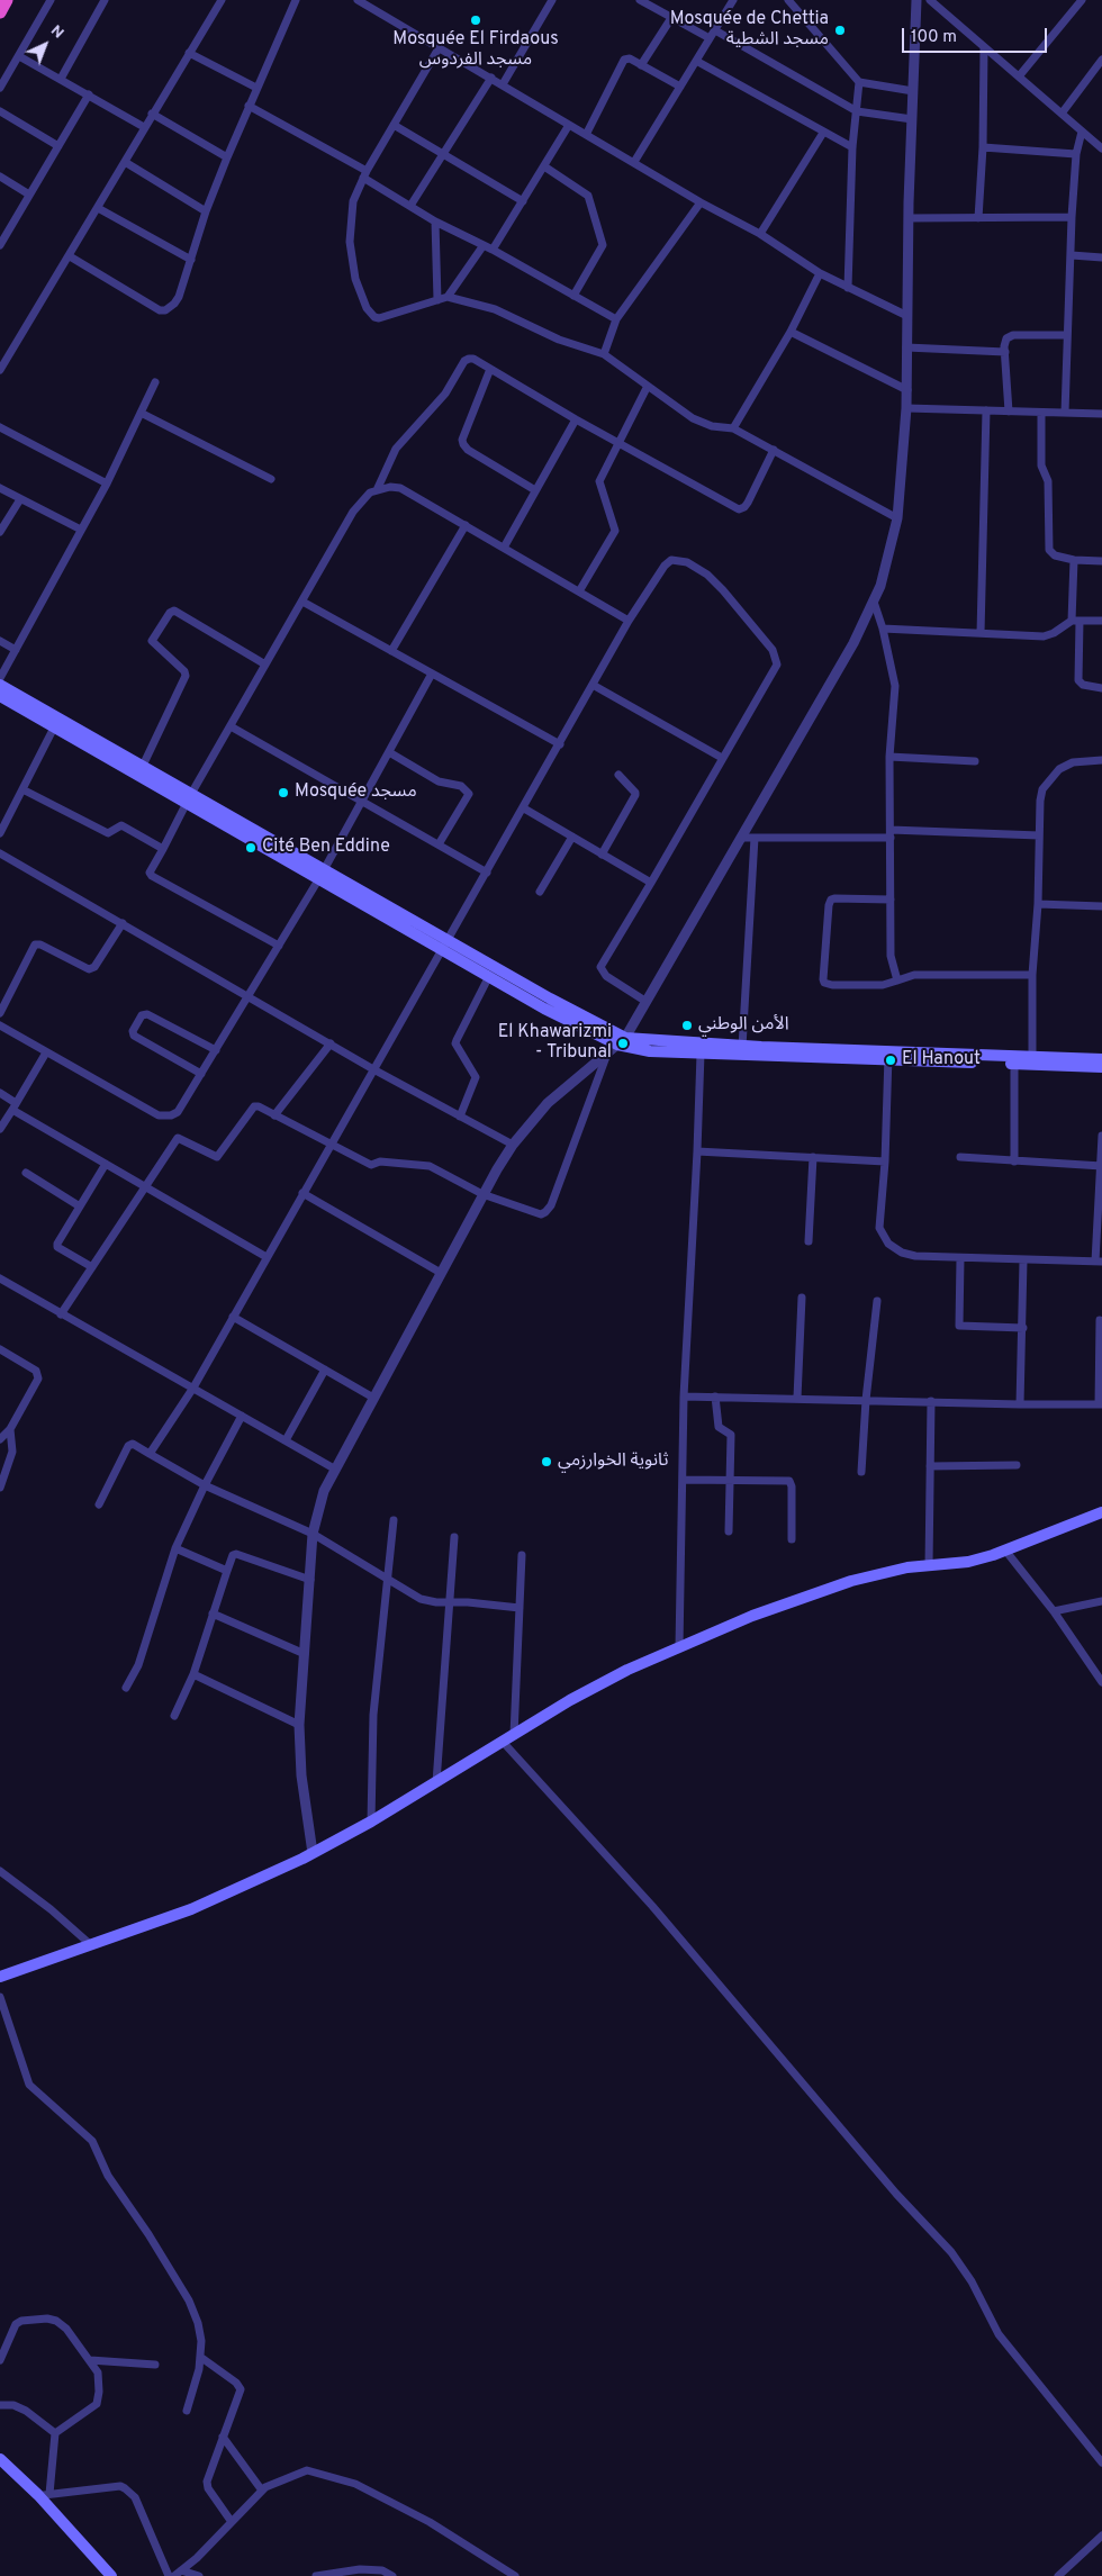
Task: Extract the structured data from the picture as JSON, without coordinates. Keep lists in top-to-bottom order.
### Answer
{
  "places": [
    "Mosquée El Firdaous مسجد الفردوس",
    "Mosquée de Chettia مسجد الشطية",
    "Mosquée مسجد",
    "Cité Ben Eddine",
    "الأمن الوطني",
    "El Khawarizmi - Tribunal",
    "El Hanout",
    "ثانوية الخوارزمي"
  ],
  "scale_bar": "100 m",
  "north": "top right"
}
